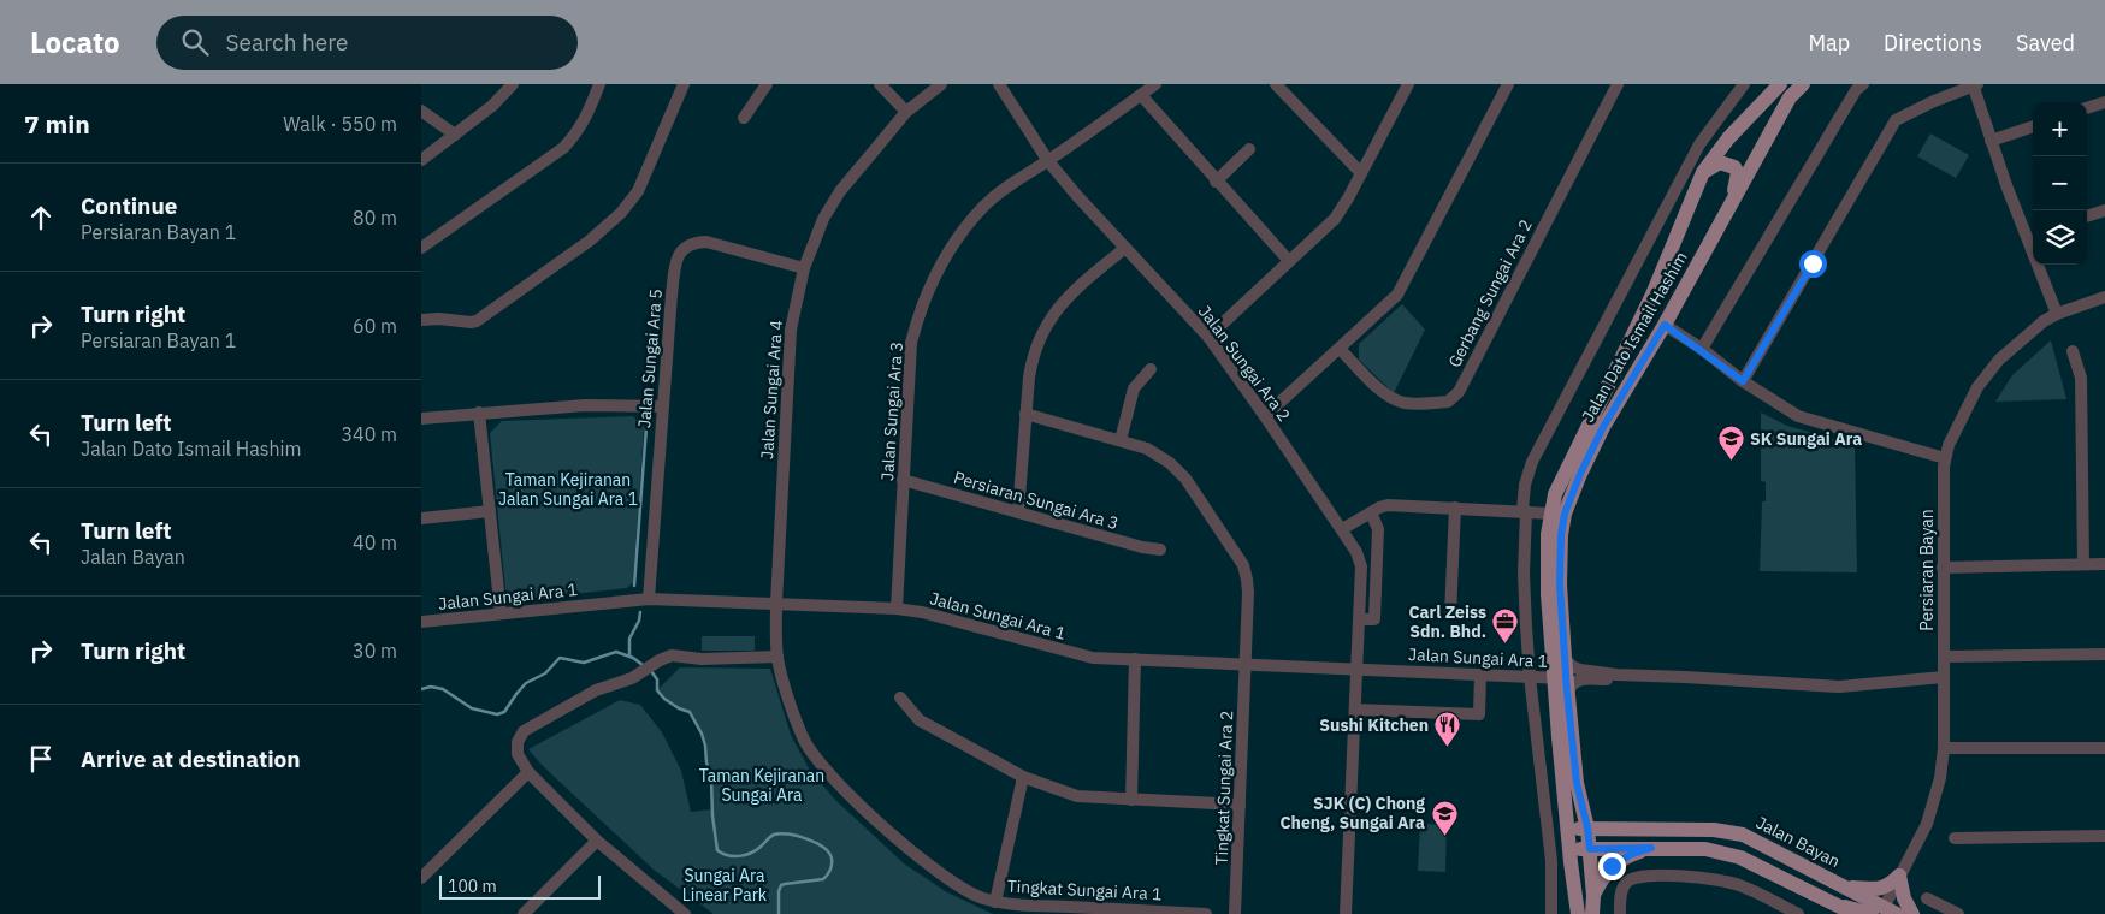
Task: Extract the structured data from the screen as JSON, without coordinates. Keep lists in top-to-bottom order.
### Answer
{
  "streets": {
    "main road": ["Jalan Dato Ismail Hashim", "Jalan Bayan"],
    "street": [
      "Gerbang Sungai Ara 2",
      "Jalan Sungai Ara 5",
      "Jalan Sungai Ara 2",
      "Jalan Sungai Ara 4",
      "Jalan Sungai Ara 3",
      "Persiaran Sungai Ara 3",
      "Persiaran Bayan",
      "Jalan Sungai Ara 1",
      "Tingkat Sungai Ara 2",
      "Tingkat Sungai Ara 1"
    ]
  },
  "crossings": [
    ["Jalan Dato Ismail Hashim", "Jalan Sungai Ara 1"],
    ["Jalan Dato Ismail Hashim", "Jalan Bayan"],
    ["Jalan Sungai Ara 5", "Jalan Sungai Ara 4"],
    ["Jalan Sungai Ara 5", "Jalan Sungai Ara 1"],
    ["Jalan Sungai Ara 2", "Jalan Sungai Ara 3"],
    ["Jalan Sungai Ara 2", "Jalan Sungai Ara 1"],
    ["Jalan Sungai Ara 4", "Jalan Sungai Ara 1"],
    ["Jalan Sungai Ara 4", "Tingkat Sungai Ara 1"],
    ["Jalan Sungai Ara 3", "Persiaran Sungai Ara 3"],
    ["Jalan Sungai Ara 3", "Jalan Sungai Ara 1"],
    ["Persiaran Bayan", "Jalan Bayan"],
    ["Jalan Sungai Ara 1", "Tingkat Sungai Ara 2"],
    ["Jalan Sungai Ara 1", "Tingkat Sungai Ara 1"]
  ],
  "parks": ["Taman Kejiranan Jalan Sungai Ara 1", "Taman Kejiranan Sungai Ara", "Sungai Ara Linear Park"],
  "places": {
    "school or university": ["SK Sungai Ara", "SJK (C) Chong Cheng, Sungai Ara"],
    "office": ["Carl Zeiss Sdn. Bhd."],
    "restaurant": ["Sushi Kitchen"]
  },
  "scale_bar": "100 m",
  "page": {
    "header": "Locato",
    "search": "Search here",
    "nav": ["Map", "Directions", "Saved"],
    "heading": ["7 min", "Walk · 550 m"],
    "map_buttons": ["+", "−"],
    "list": [
      ["Continue", "Persiaran Bayan 1", "80 m"],
      ["Turn right", "Persiaran Bayan 1", "60 m"],
      ["Turn left", "Jalan Dato Ismail Hashim", "340 m"],
      ["Turn left", "Jalan Bayan", "40 m"],
      ["Turn right", "30 m"],
      "Arrive at destination"
    ],
    "scale": "100 m"
  }
}
